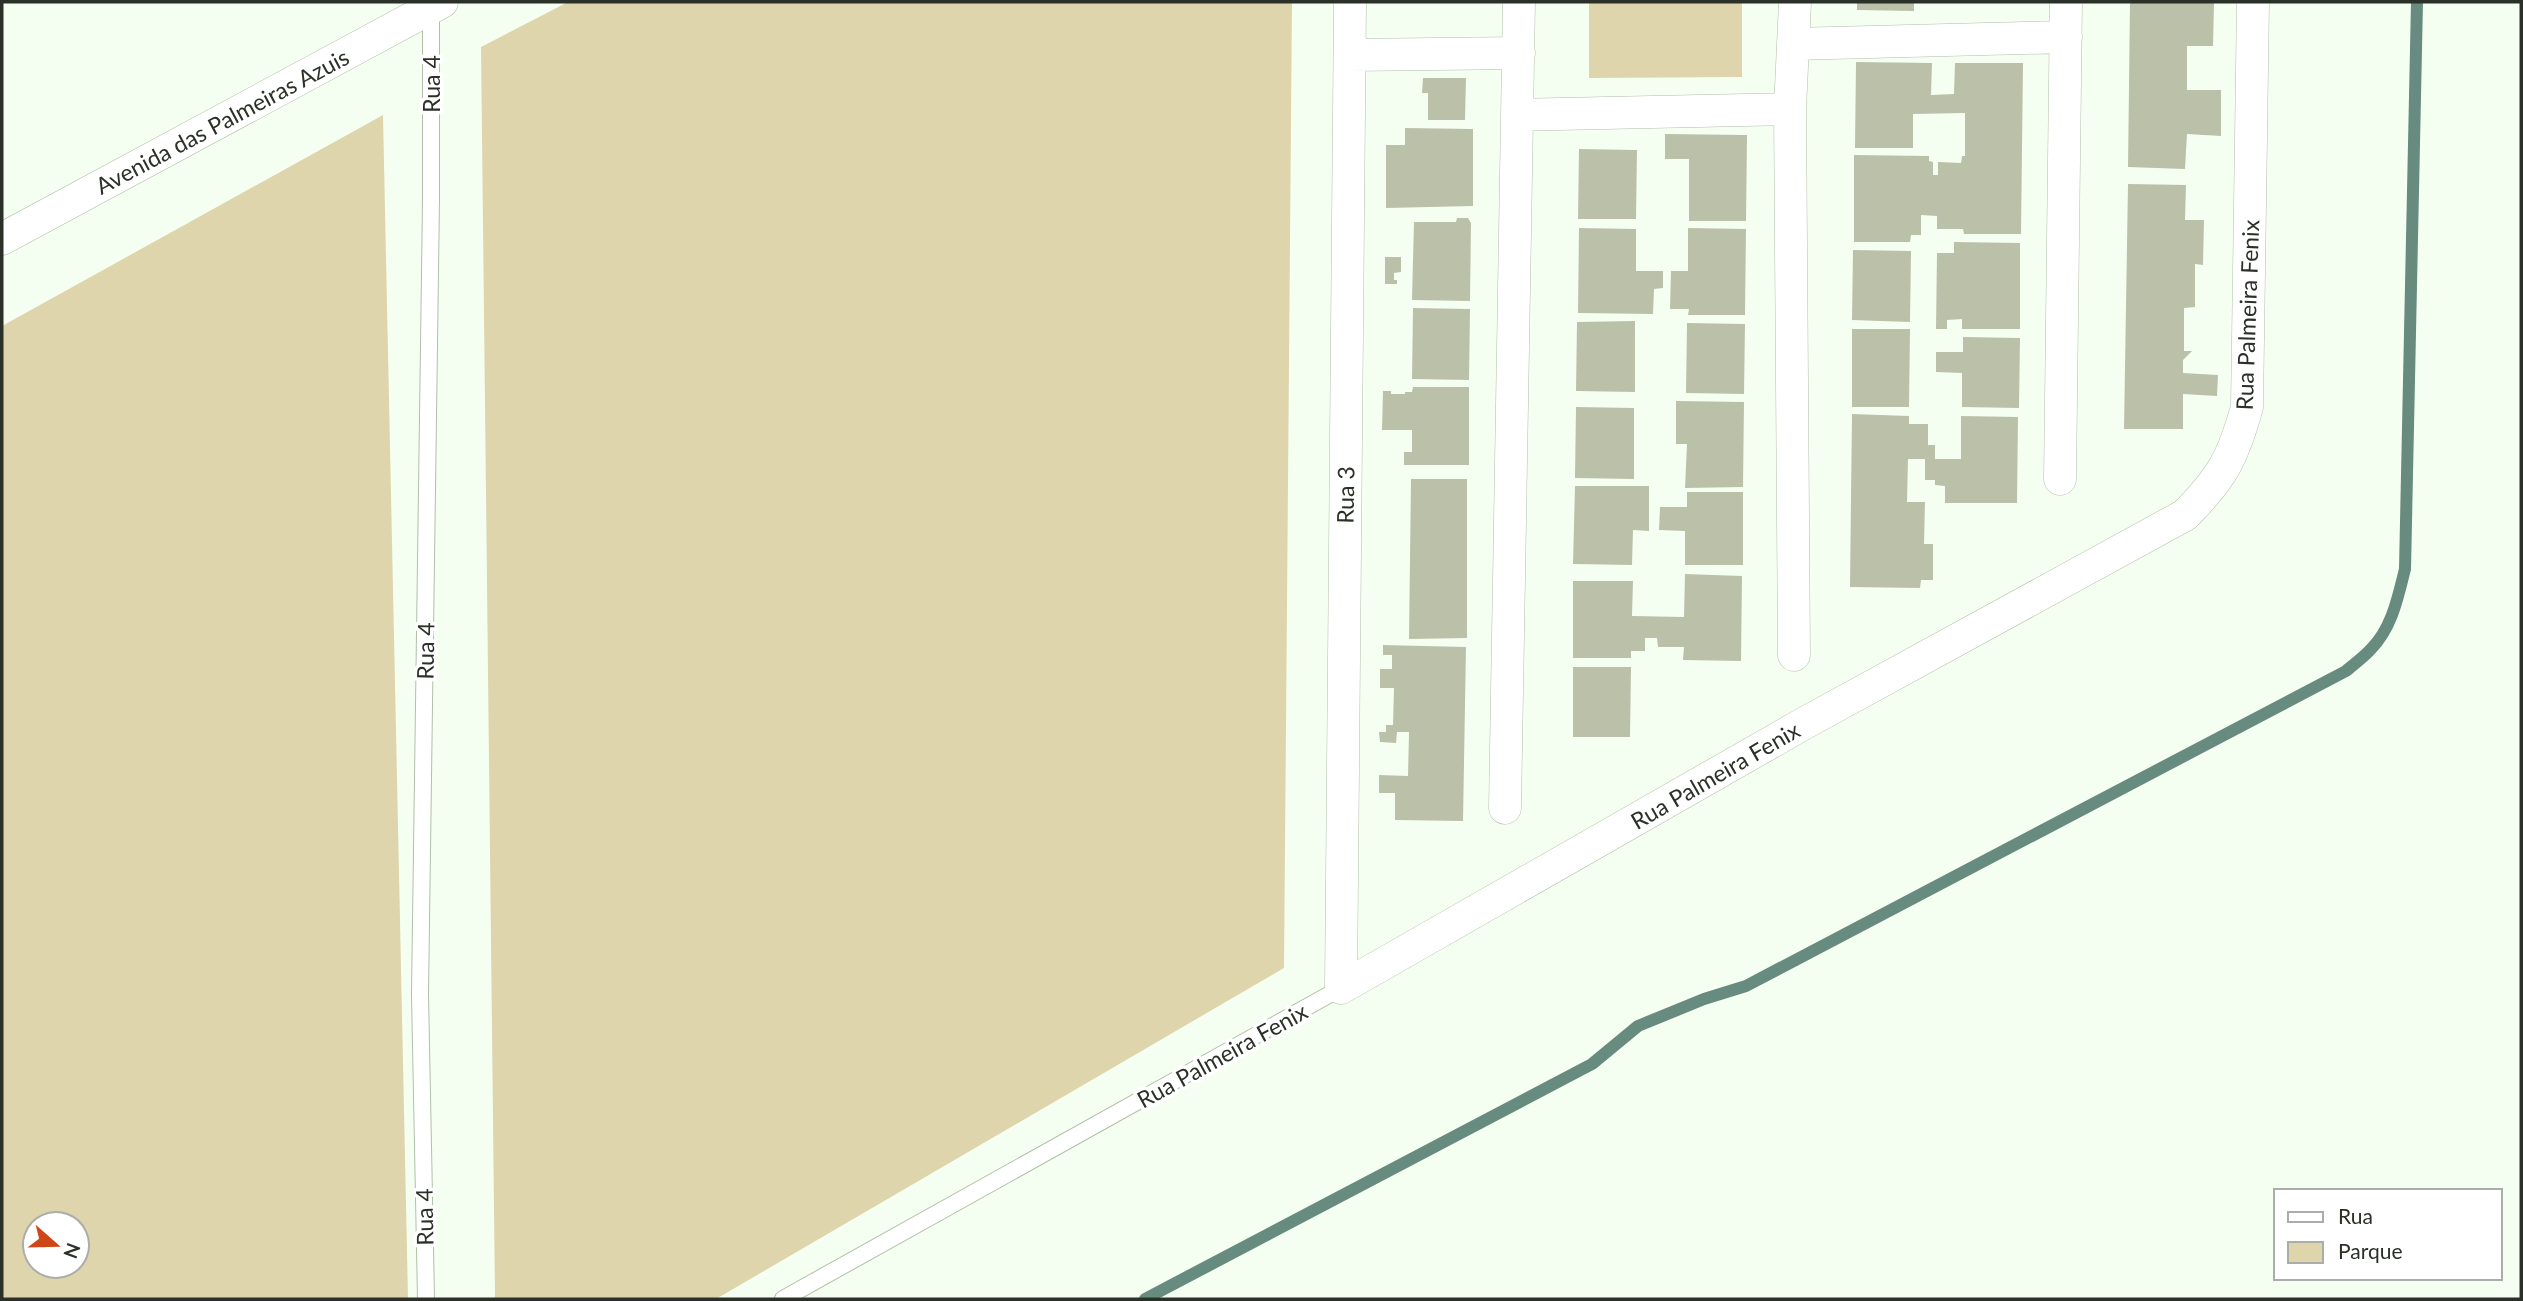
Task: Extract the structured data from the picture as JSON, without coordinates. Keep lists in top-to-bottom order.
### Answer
{
  "streets": {
    "street": ["Avenida das Palmeiras Azuis", "Rua Palmeira Fenix", "Rua 3"],
    "lane": ["Rua 4"]
  },
  "crossings": [
    ["Rua 4", "Avenida das Palmeiras Azuis"],
    ["Rua Palmeira Fenix", "Rua 3"]
  ],
  "legend": ["Rua", "Parque"],
  "north": "right"
}
